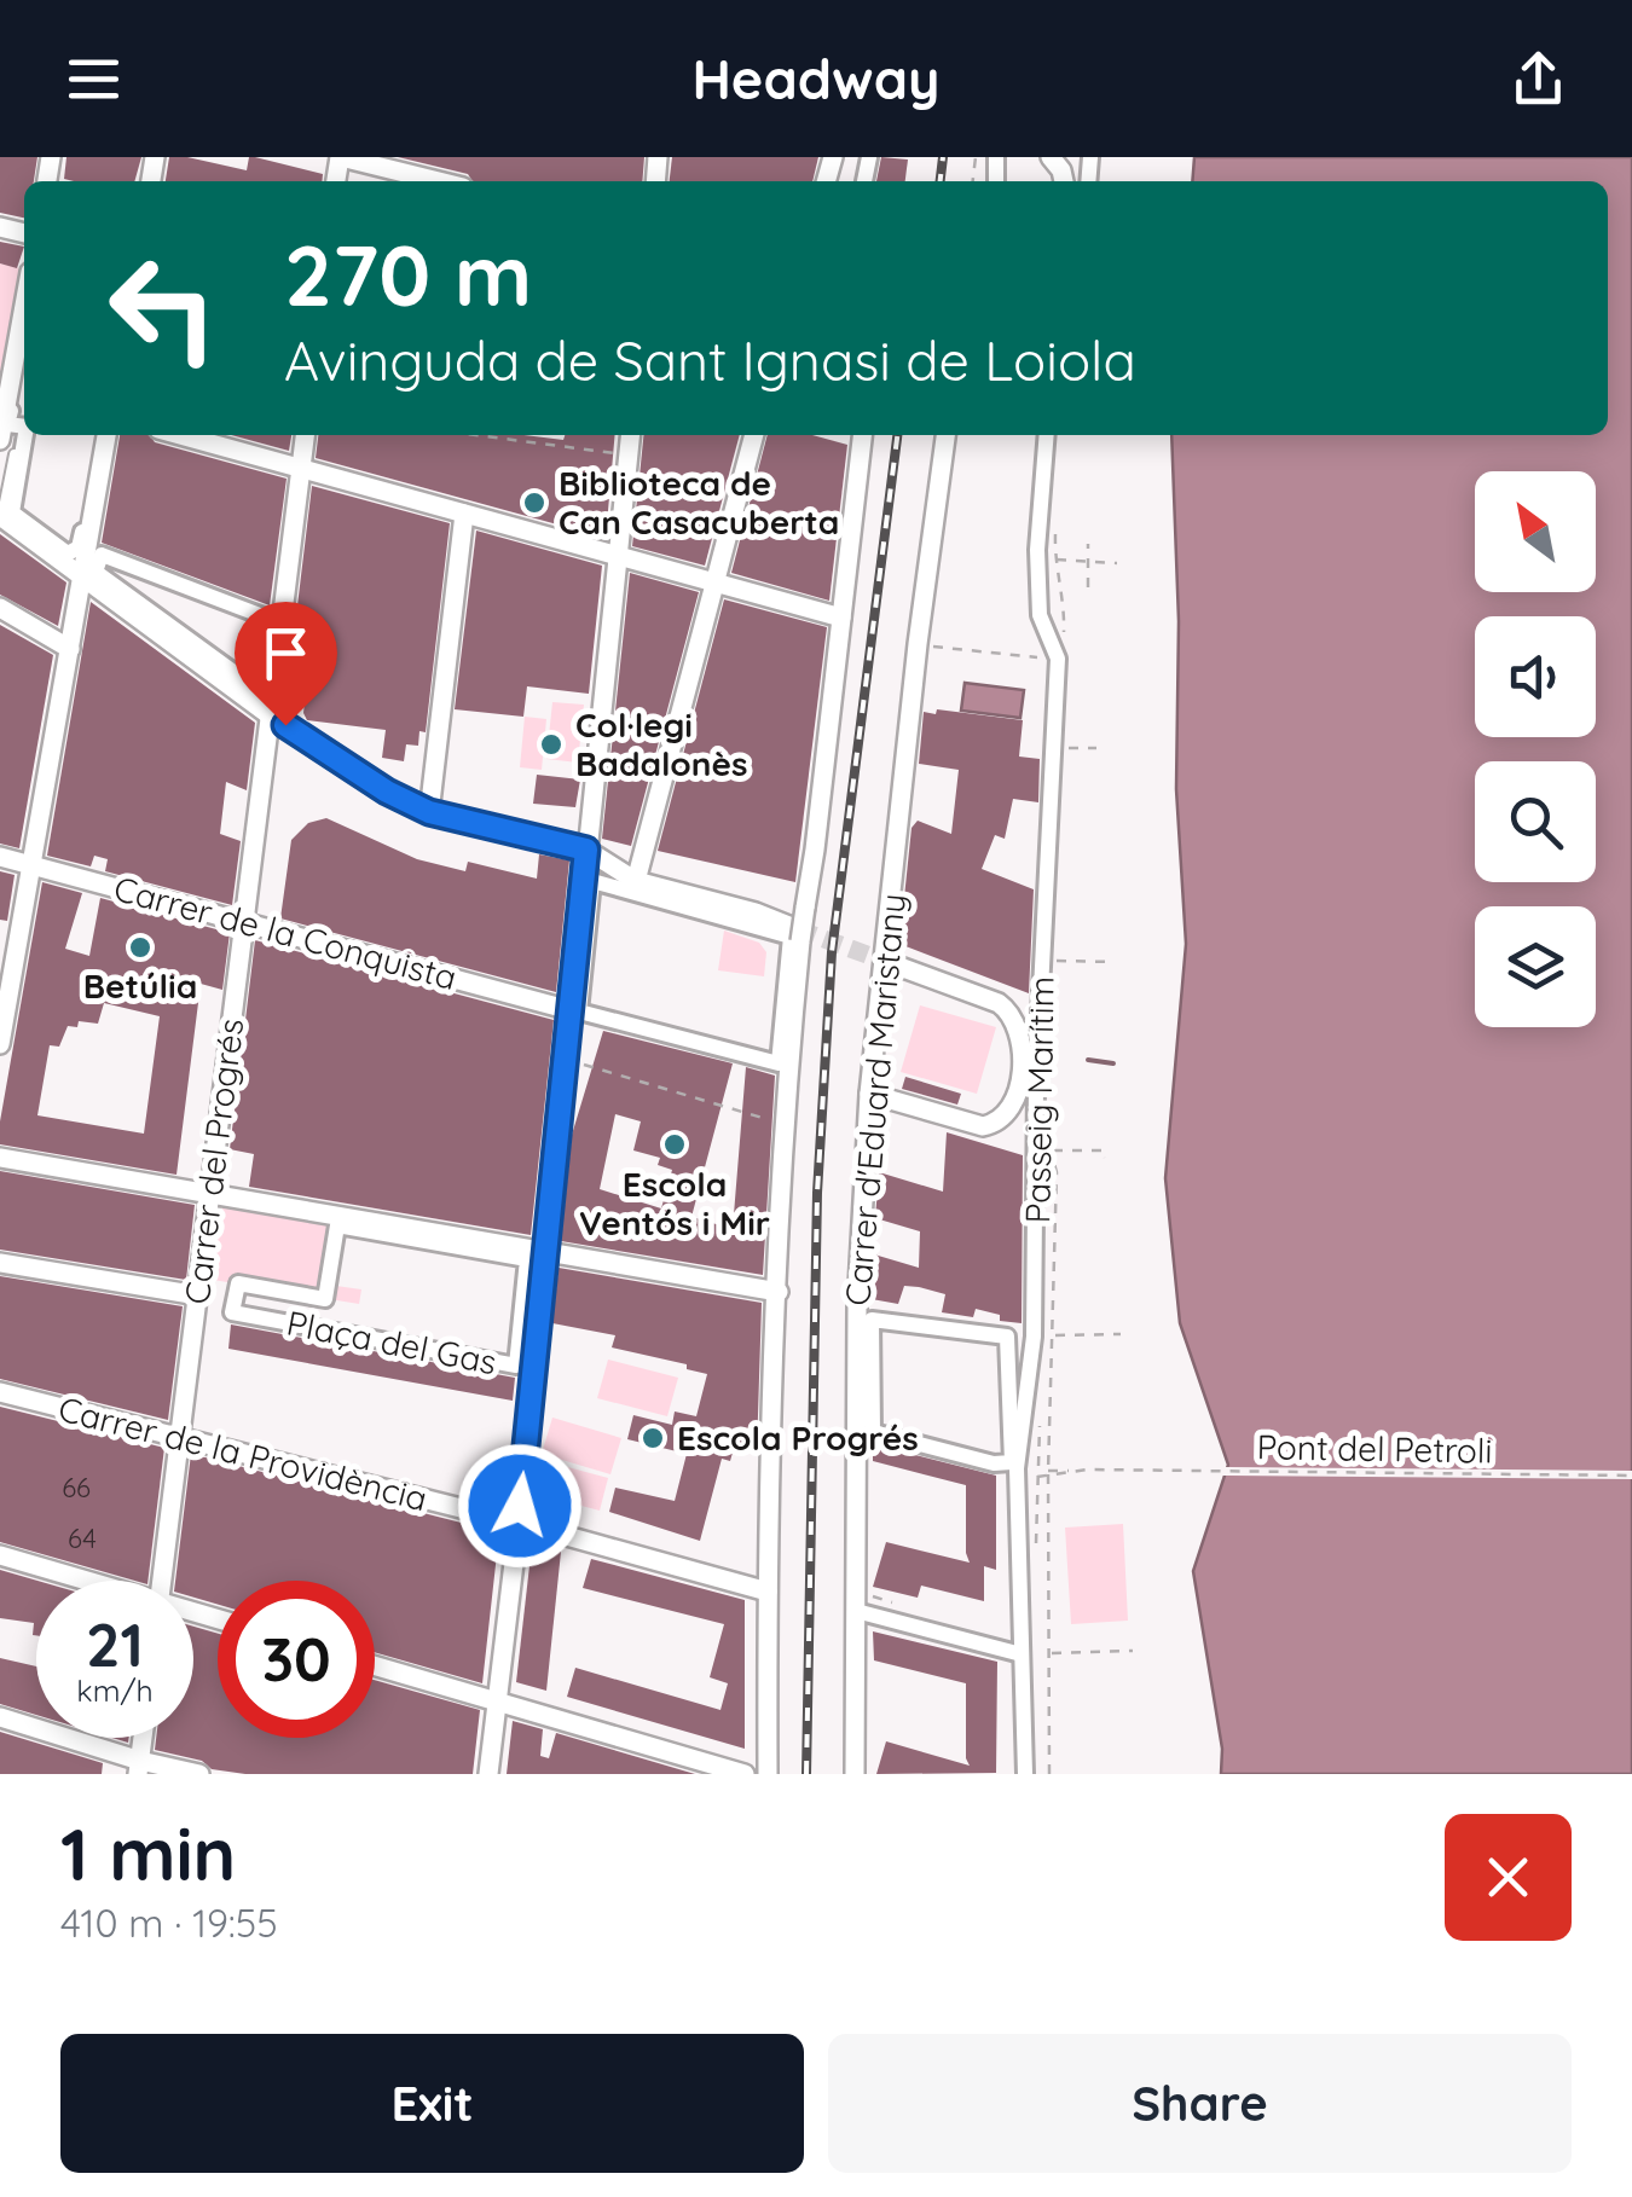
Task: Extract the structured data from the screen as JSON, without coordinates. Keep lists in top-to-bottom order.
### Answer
{
  "streets": {
    "street": [
      "Carrer de la Conquista",
      "Carrer d'Eduard Maristany",
      "Passeig Marítim",
      "Carrer del Progrés",
      "Plaça del Gas",
      "Carrer de la Providència"
    ],
    "path": ["Pont del Petroli"]
  },
  "crossings": [
    ["Carrer de la Conquista", "Carrer del Progrés"],
    ["Passeig Marítim", "Pont del Petroli"],
    ["Carrer del Progrés", "Carrer de la Providència"]
  ],
  "places": [
    "Biblioteca de Can Casacuberta",
    "Col·legi Badalonès",
    "Betúlia",
    "Escola Ventós i Mir",
    "Escola Progrés"
  ],
  "house_numbers": ["66", "64"],
  "north": "top left",
  "page": {
    "header": "Headway",
    "turn": ["270 m", "Avinguda de Sant Ignasi de Loiola"],
    "speed": "21 km/h",
    "limit": "30",
    "heading": ["1 min", "410 m · 19:55"],
    "buttons": ["Exit", "Share"]
  }
}
